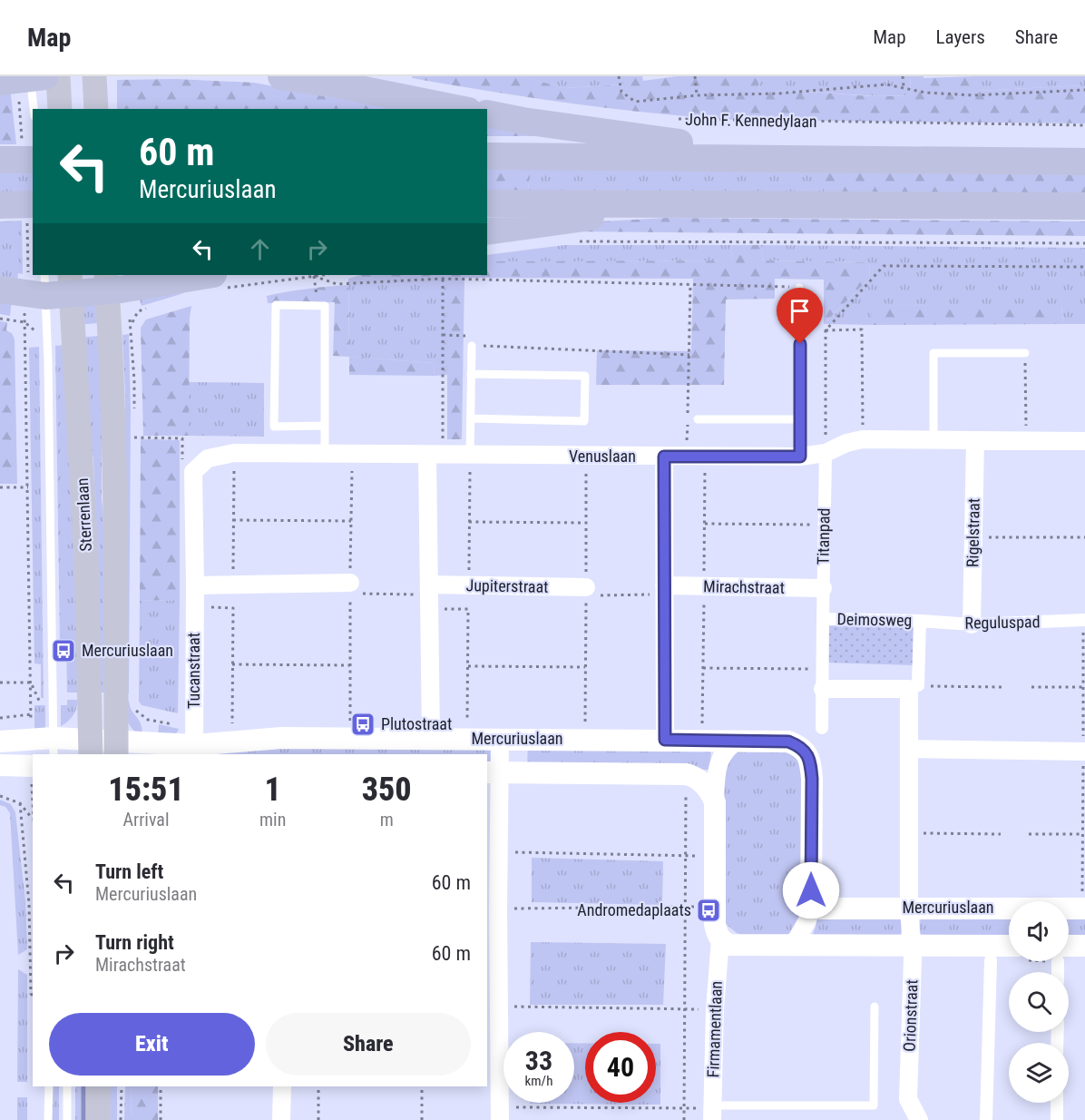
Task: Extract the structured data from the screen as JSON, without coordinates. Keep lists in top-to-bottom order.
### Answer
{
  "streets": {
    "main road": ["Sterrenlaan"],
    "street": [
      "Venuslaan",
      "Rigelstraat",
      "Titanpad",
      "Jupiterstraat",
      "Mirachstraat",
      "Deimosweg",
      "Reguluspad",
      "Tucanstraat",
      "Mercuriuslaan",
      "Orionstraat",
      "Firmamentlaan"
    ],
    "path": ["John F. Kennedylaan"]
  },
  "crossings": [
    ["Venuslaan", "Rigelstraat"],
    ["Venuslaan", "Titanpad"],
    ["Venuslaan", "Tucanstraat"],
    ["Sterrenlaan", "Mercuriuslaan"],
    ["Rigelstraat", "Reguluspad"],
    ["Titanpad", "Mirachstraat"],
    ["Titanpad", "Deimosweg"],
    ["Deimosweg", "Reguluspad"],
    ["Deimosweg", "Mercuriuslaan"],
    ["Deimosweg", "Orionstraat"],
    ["Tucanstraat", "Mercuriuslaan"],
    ["Mercuriuslaan", "Orionstraat"]
  ],
  "places": {
    "bus stop": ["Mercuriuslaan", "Plutostraat", "Andromedaplaats"]
  },
  "page": {
    "header": "Map",
    "nav": ["Map", "Layers", "Share"],
    "turn": ["60 m", "Mercuriuslaan"],
    "eta": [
      "15:51",
      "Arrival",
      "1",
      "min",
      "350",
      "m"
    ],
    "list": [
      {
        "name": "Turn left",
        "note": "Mercuriuslaan",
        "value": "60 m"
      },
      {
        "name": "Turn right",
        "note": "Mirachstraat",
        "value": "60 m"
      }
    ],
    "buttons": ["Exit", "Share"],
    "speed": "33 km/h",
    "limit": "40"
  }
}
